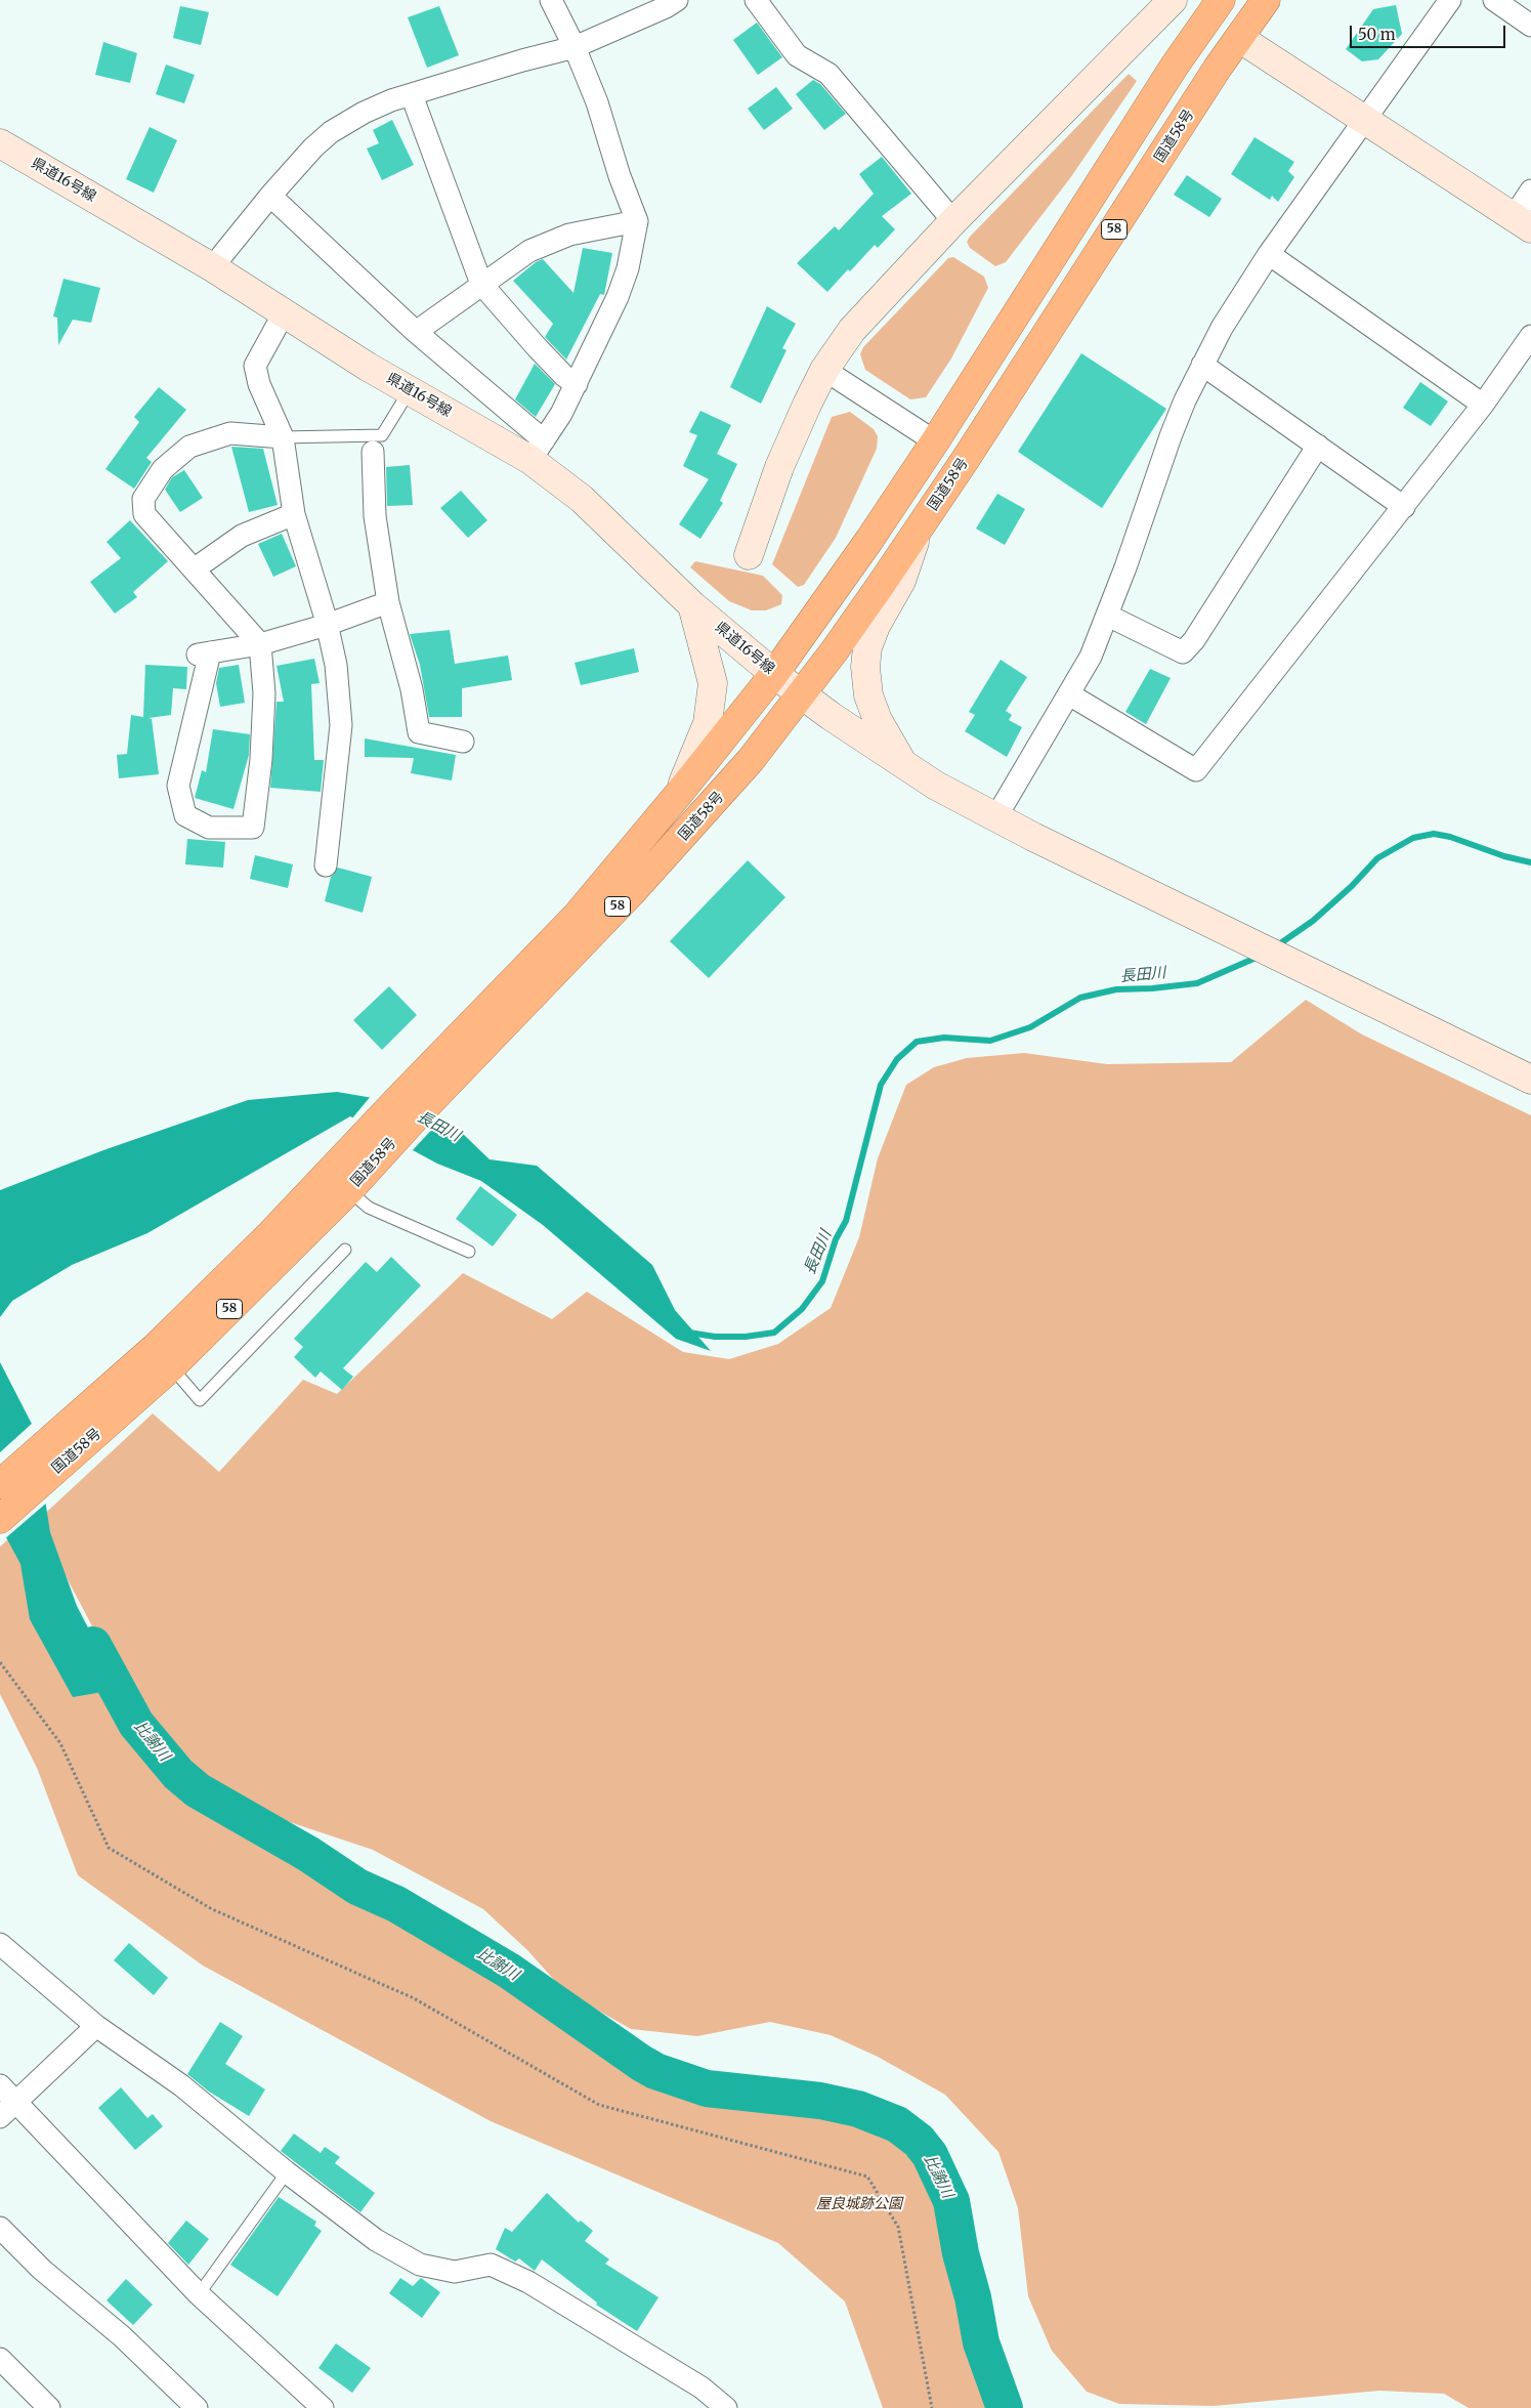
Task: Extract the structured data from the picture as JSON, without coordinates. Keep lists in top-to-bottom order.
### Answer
{
  "streets": {
    "highway": ["国道58号", "58"],
    "street": ["県道16号線"]
  },
  "crossings": [
    ["国道58号", "県道16号線"]
  ],
  "water": ["長田川", "比謝川"],
  "parks": ["屋良城跡公園"],
  "scale_bar": "50 m"
}
